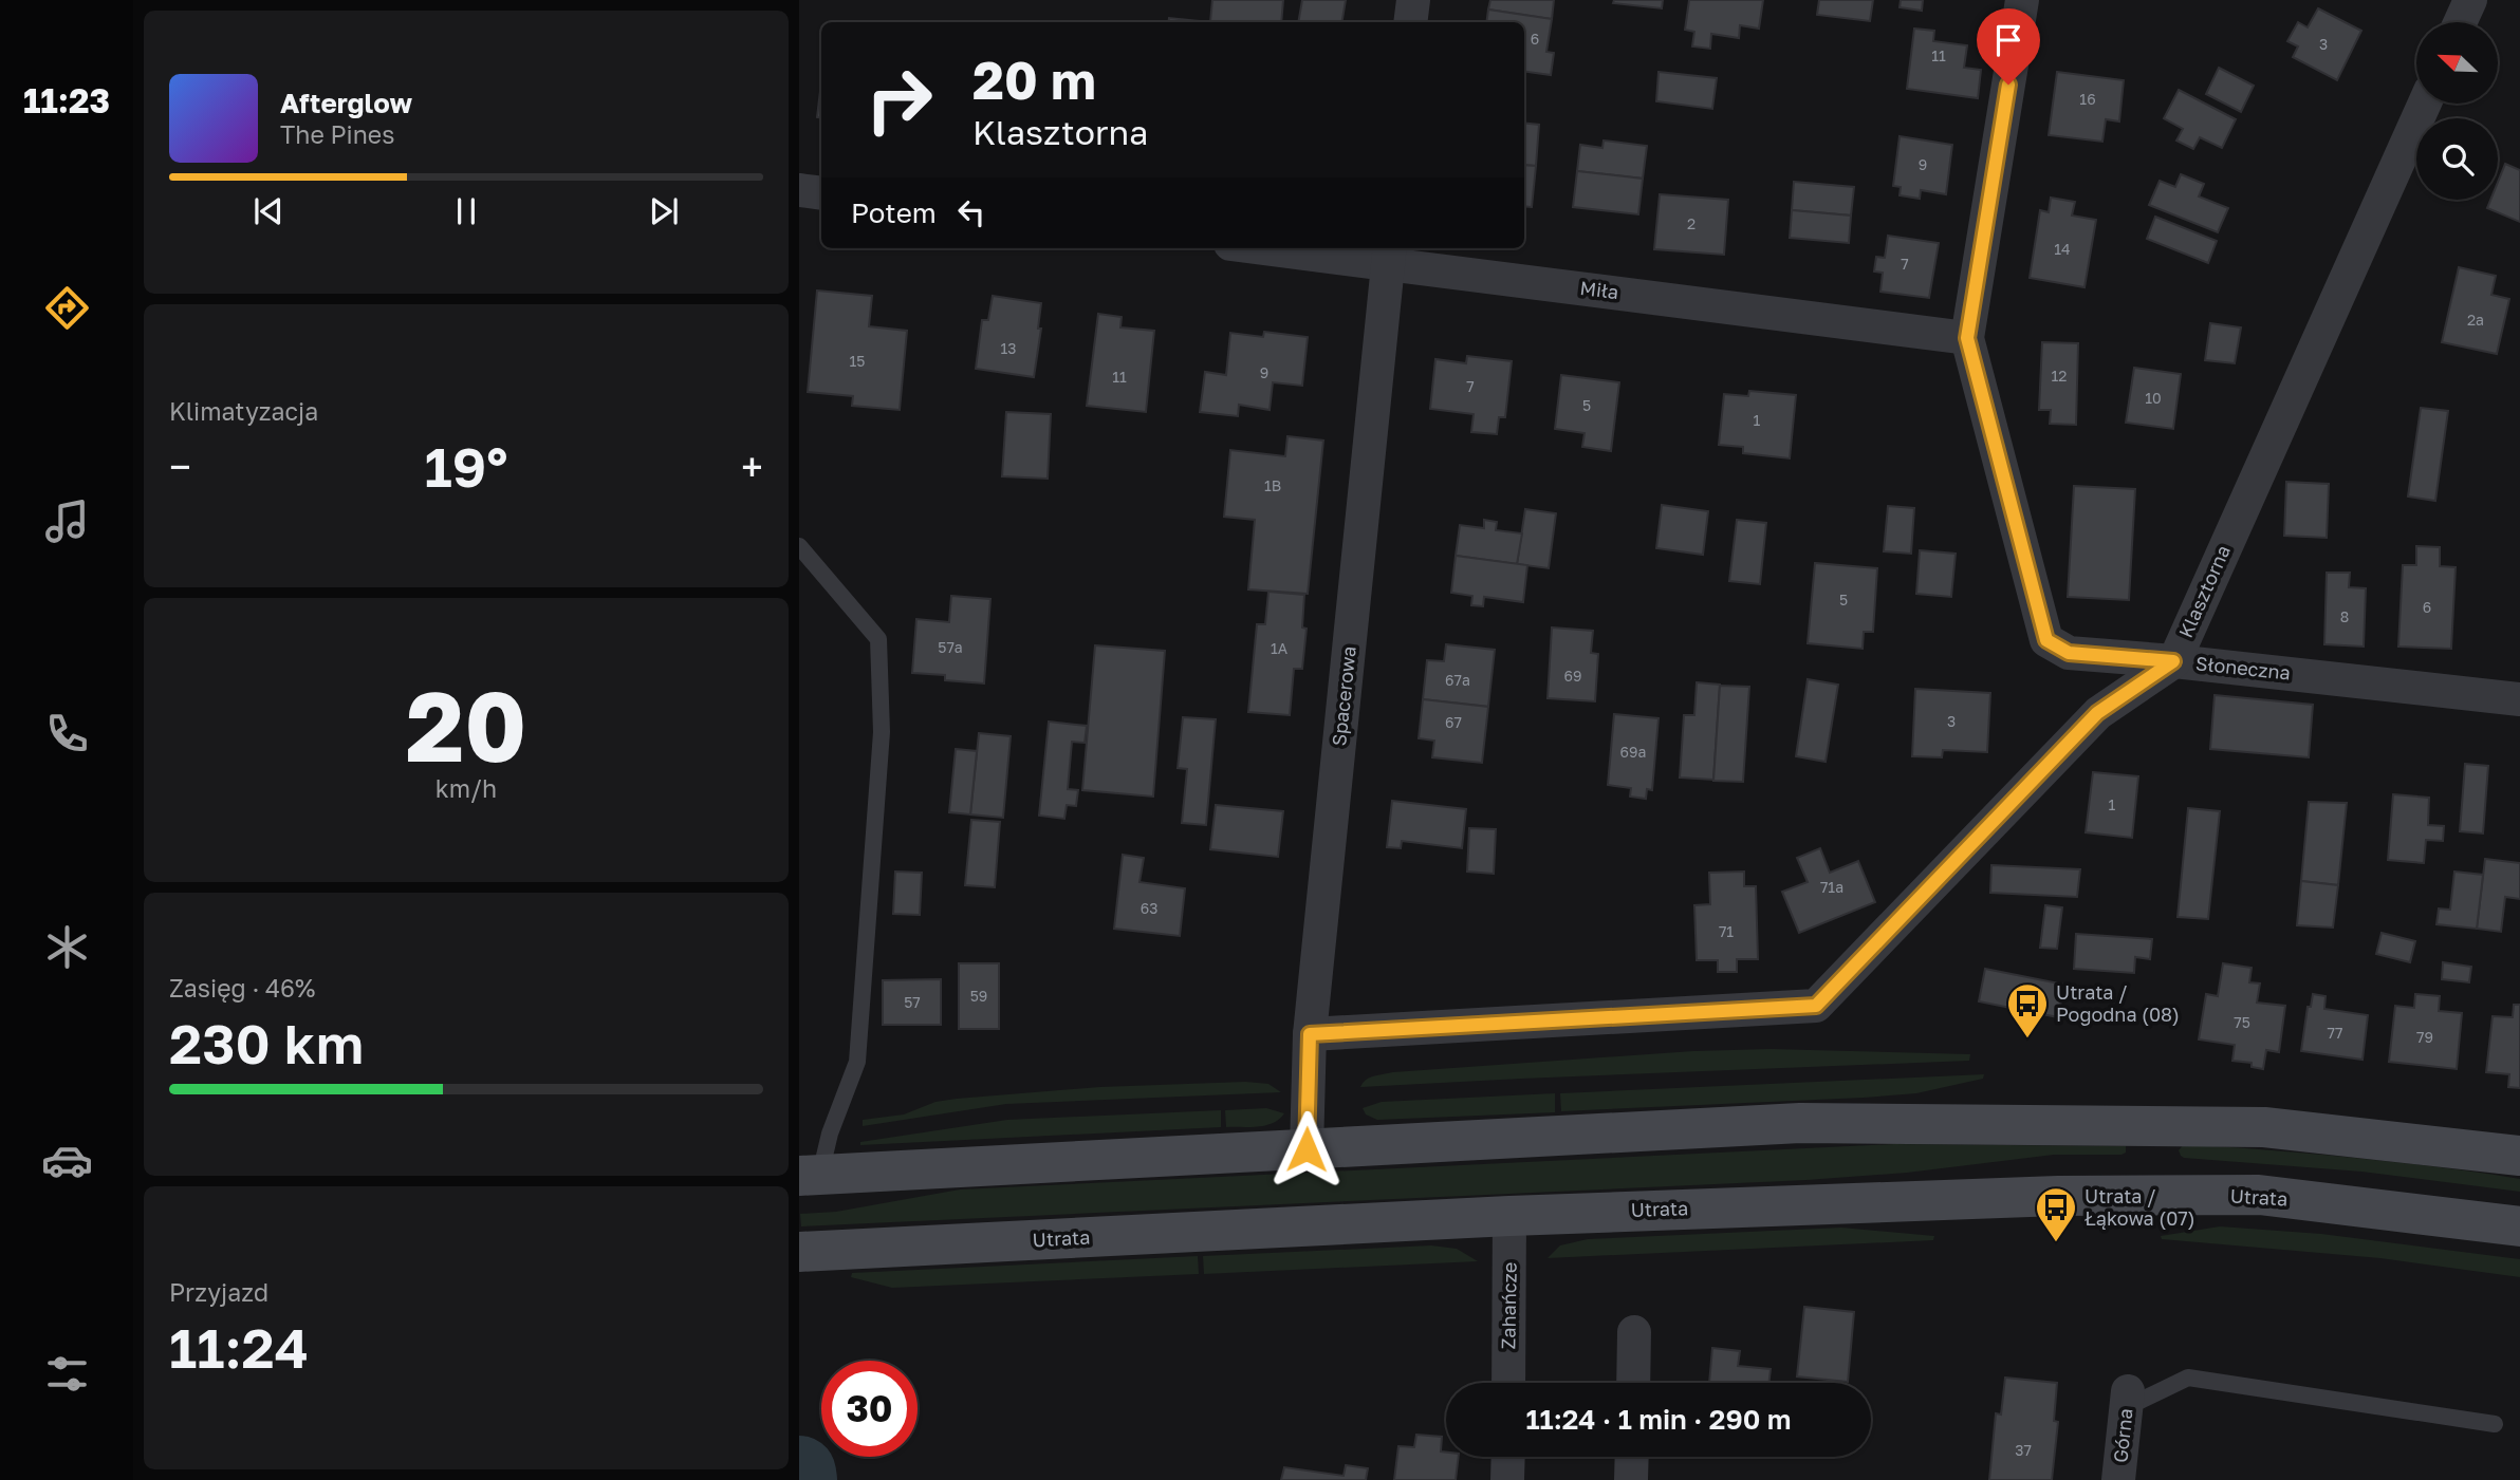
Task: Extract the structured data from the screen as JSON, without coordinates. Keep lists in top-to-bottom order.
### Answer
{
  "streets": {
    "main road": ["Utrata"],
    "street": [
      "Miła",
      "Klasztorna",
      "Słoneczna",
      "Spacerowa",
      "Zahańcze",
      "Górna"
    ]
  },
  "crossings": [
    ["Miła", "Słoneczna"],
    ["Miła", "Spacerowa"],
    ["Klasztorna", "Słoneczna"],
    ["Klasztorna", "Spacerowa"],
    ["Utrata", "Zahańcze"]
  ],
  "places": {
    "bus stop": ["Utrata / Pogodna (08)", "Utrata / Łąkowa (07)"]
  },
  "house_numbers": [
    "6",
    "3",
    "11",
    "16",
    "9",
    "2",
    "14",
    "7",
    "2a",
    "13",
    "15",
    "9",
    "12",
    "11",
    "7",
    "10",
    "5",
    "1",
    "1B",
    "5",
    "6",
    "8",
    "57a",
    "1A",
    "69",
    "67a",
    "3",
    "67",
    "69a",
    "1",
    "71a",
    "63",
    "71",
    "59",
    "57",
    "75",
    "77",
    "79",
    "37"
  ],
  "north": "top left",
  "page": {
    "tabs": "11:23",
    "turn": ["20 m", "Klasztorna"],
    "song": ["Afterglow", "The Pines"],
    "then": "Potem",
    "tile": [
      "Klimatyzacja",
      ["20", "km/h"],
      ["Zasięg · 46%", "230 km"],
      ["Przyjazd", "11:24"]
    ],
    "heat": ["−", "19°", "+"],
    "limit": "30",
    "trip": "11:24 · 1 min · 290 m"
  }
}
